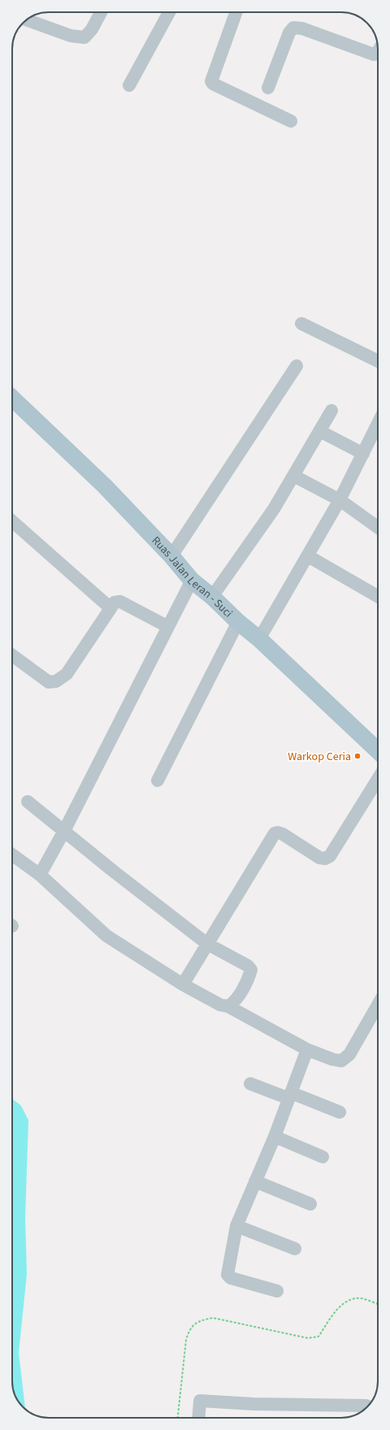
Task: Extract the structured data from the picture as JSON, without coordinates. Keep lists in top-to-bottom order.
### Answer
{
  "streets": {
    "main road": ["Ruas Jalan Leran - Suci"]
  },
  "places": ["Warkop Ceria"]
}
